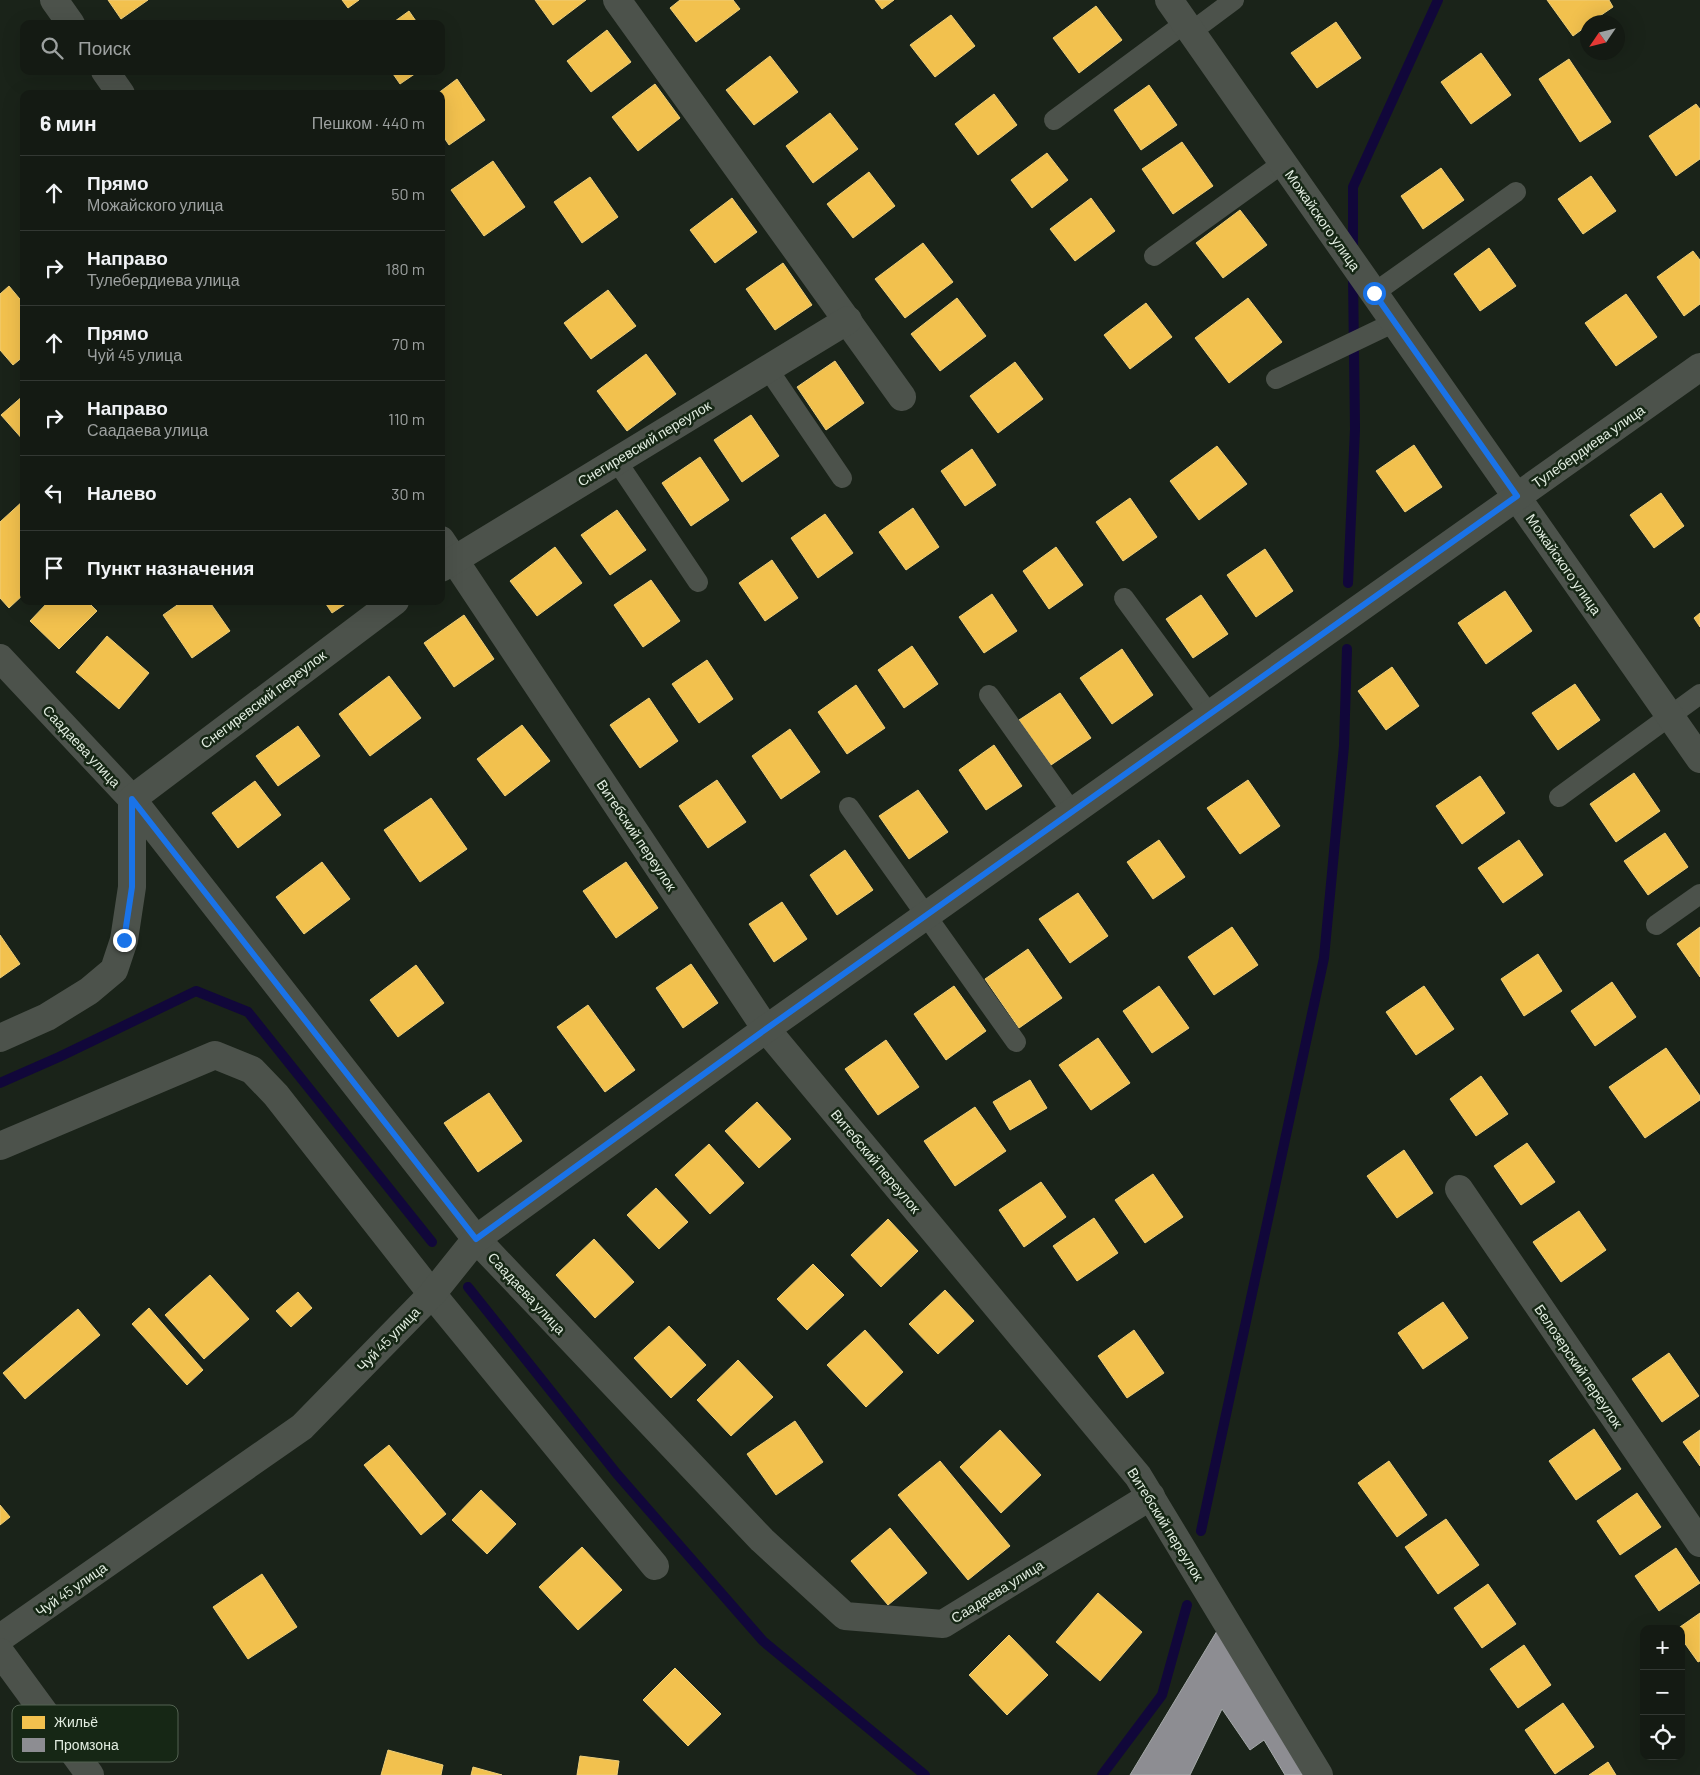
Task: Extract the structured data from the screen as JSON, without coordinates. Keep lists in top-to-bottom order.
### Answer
{
  "streets": {
    "street": [
      "Можайского улица",
      "Снегиревский переулок",
      "Тулебердиева улица",
      "Саадаева улица",
      "Витебский переулок",
      "Чуй 45 улица",
      "Белозерский переулок"
    ]
  },
  "crossings": [
    ["Можайского улица", "Тулебердиева улица"],
    ["Снегиревский переулок", "Саадаева улица"],
    ["Снегиревский переулок", "Витебский переулок"],
    ["Тулебердиева улица", "Витебский переулок"],
    ["Тулебердиева улица", "Чуй 45 улица"],
    ["Саадаева улица", "Витебский переулок"],
    ["Саадаева улица", "Чуй 45 улица"],
    ["Витебский переулок", "Чуй 45 улица"]
  ],
  "legend": ["Жильё", "Промзона"],
  "north": "bottom left",
  "page": {
    "search": "Поиск",
    "heading": ["6 мин", "Пешком · 440 m"],
    "list": [
      ["Прямо", "Можайского улица", "50 m"],
      ["Направо", "Тулебердиева улица", "180 m"],
      ["Прямо", "Чуй 45 улица", "70 m"],
      ["Направо", "Саадаева улица", "110 m"],
      ["Налево", "30 m"],
      "Пункт назначения"
    ],
    "map_buttons": ["+", "−"]
  }
}
